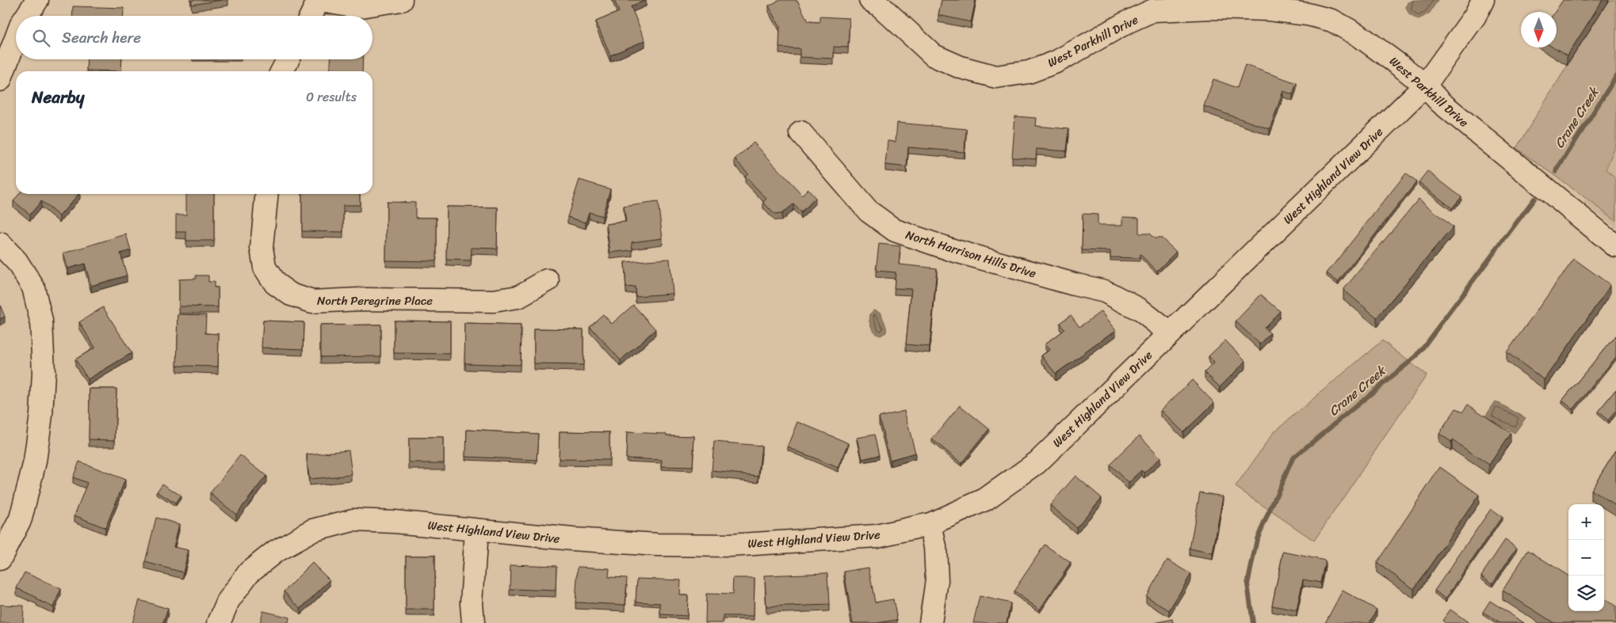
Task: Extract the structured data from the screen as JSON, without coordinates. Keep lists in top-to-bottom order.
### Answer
{
  "streets": {
    "street": [
      "West Parkhill Drive",
      "West Highland View Drive",
      "North Harrison Hills Drive",
      "North Peregrine Place"
    ]
  },
  "crossings": [
    ["West Parkhill Drive", "West Highland View Drive"],
    ["West Highland View Drive", "North Harrison Hills Drive"]
  ],
  "water": ["Crane Creek"],
  "north": "bottom",
  "page": {
    "search": "Search here",
    "heading": ["Nearby", "0 results"],
    "map_buttons": ["+", "−"]
  }
}
